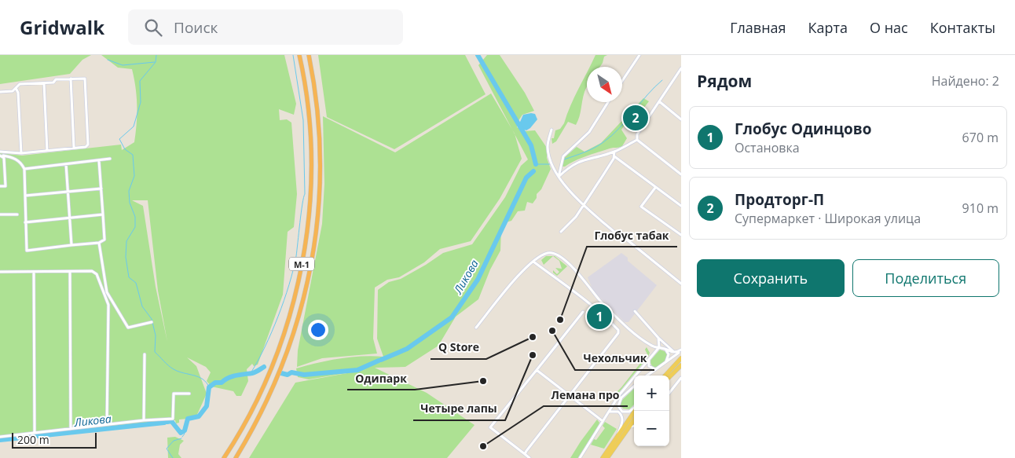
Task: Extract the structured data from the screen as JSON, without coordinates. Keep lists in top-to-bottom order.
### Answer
{
  "streets": {
    "highway": ["М-1"]
  },
  "water": ["Ликова"],
  "places": [
    "Глобус табак",
    "Чехольчик",
    "Q Store",
    "Четыре лапы",
    "Одипарк",
    "Лемана про"
  ],
  "scale_bar": "200 m",
  "north": "bottom right",
  "page": {
    "header": "Gridwalk",
    "search": "Поиск",
    "nav": [
      "Главная",
      "Карта",
      "О нас",
      "Контакты"
    ],
    "heading": ["Рядом", "Найдено: 2"],
    "pins": ["2", "1"],
    "list": [
      {
        "mark": "1",
        "name": "Глобус Одинцово",
        "note": "Остановка",
        "value": "670 m"
      },
      {
        "mark": "2",
        "name": "Продторг-П",
        "note": "Супермаркет · Широкая улица",
        "value": "910 m"
      }
    ],
    "buttons": ["Сохранить", "Поделиться"],
    "map_buttons": ["+", "−"],
    "scale": "200 m"
  }
}
